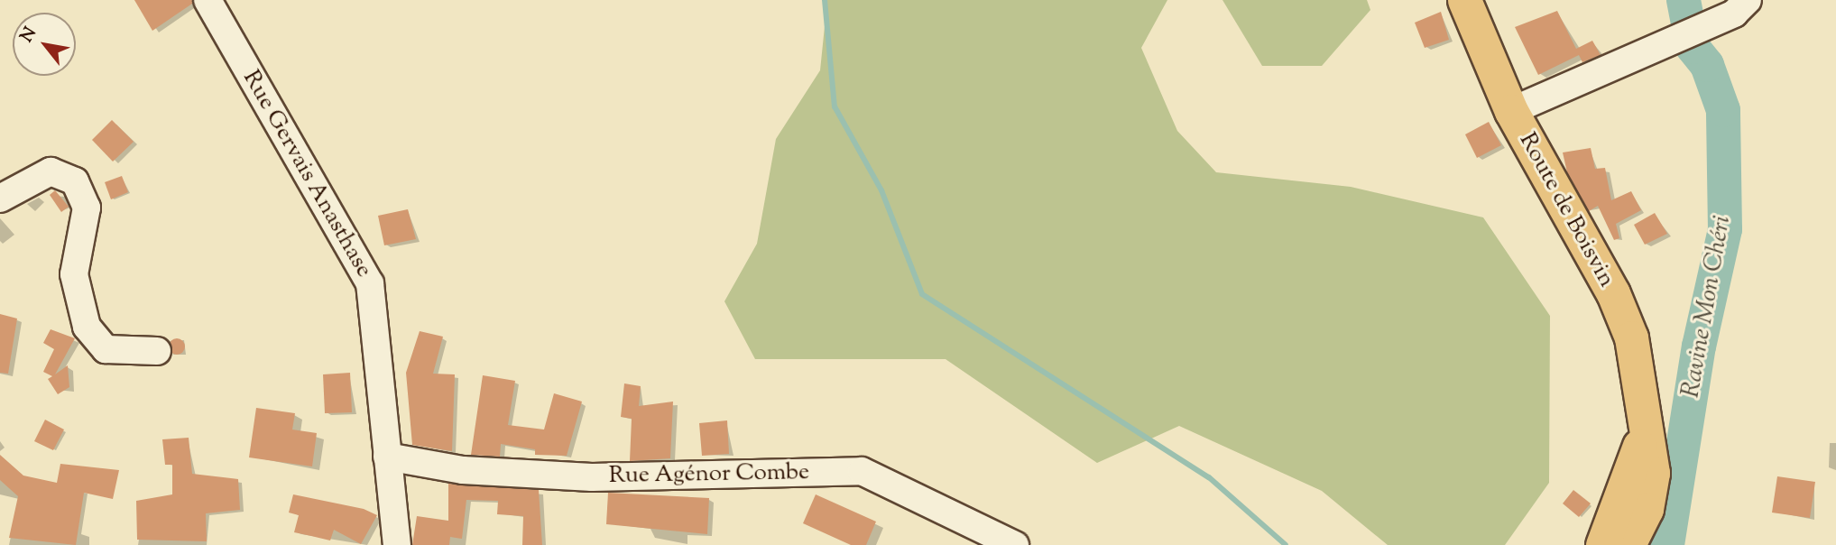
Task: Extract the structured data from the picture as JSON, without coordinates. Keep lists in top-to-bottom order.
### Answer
{
  "streets": {
    "main road": ["Route de Boisvin"],
    "street": ["Rue Gervais Anasthase", "Rue Agénor Combe"]
  },
  "crossings": [
    ["Rue Gervais Anasthase", "Rue Agénor Combe"]
  ],
  "water": ["Ravine Mon Chéri"],
  "north": "top left"
}
